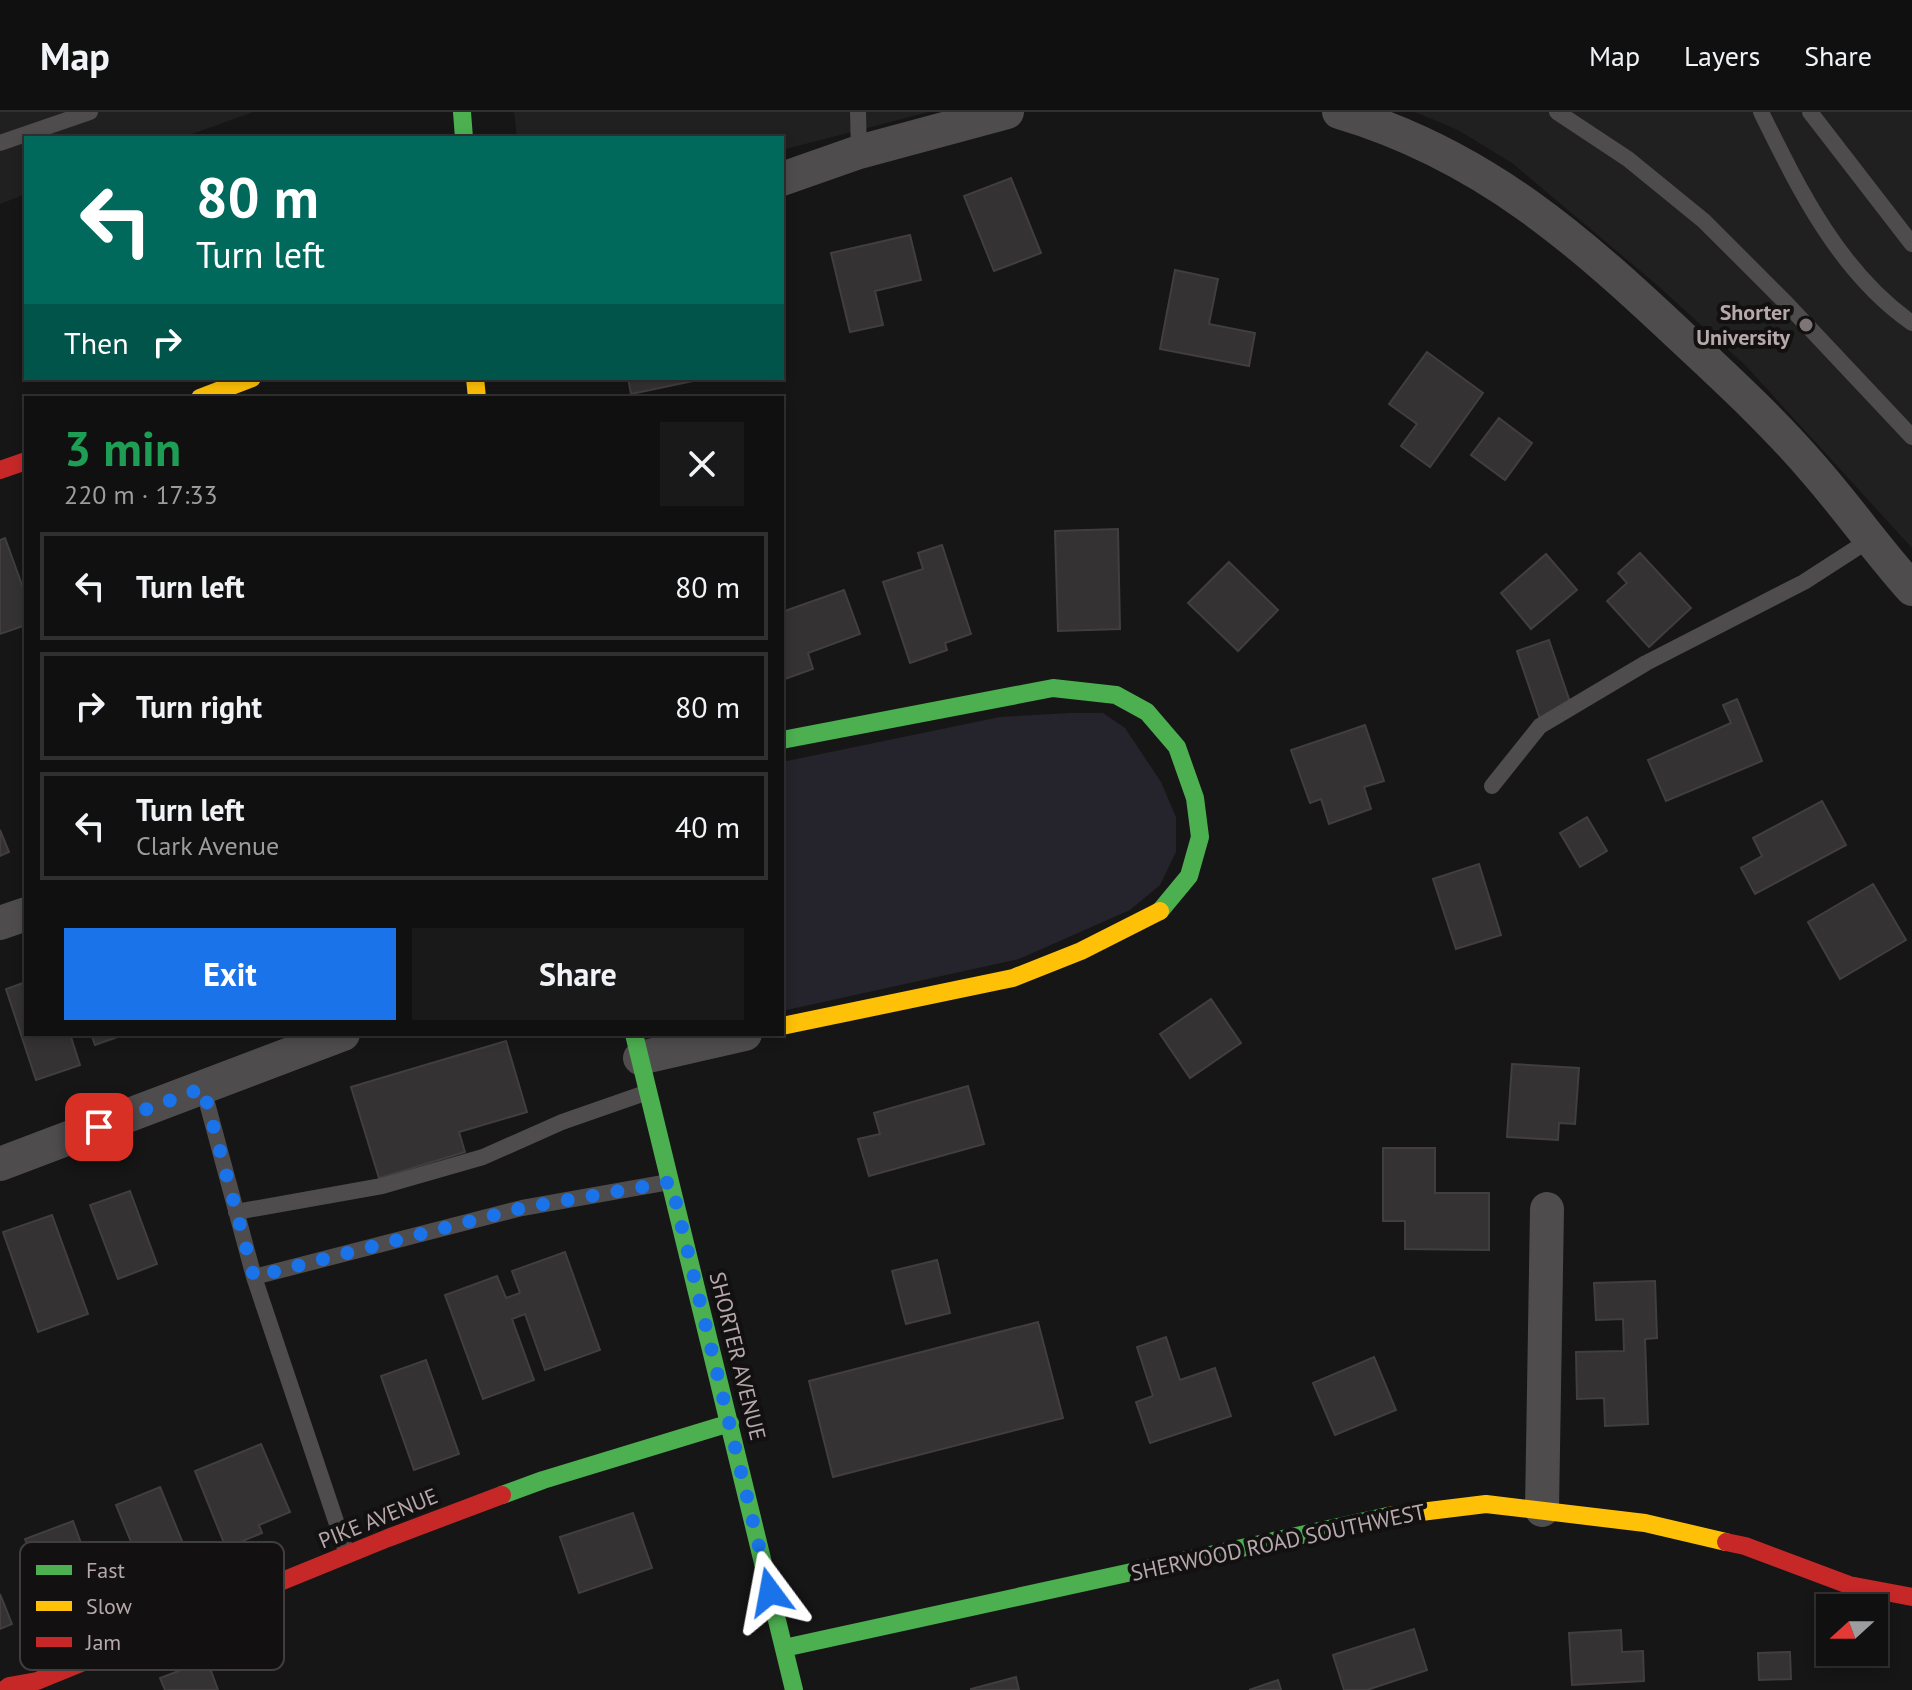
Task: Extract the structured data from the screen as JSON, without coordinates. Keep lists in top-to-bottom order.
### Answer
{
  "streets": {
    "street": ["SHORTER AVENUE", "PIKE AVENUE", "SHERWOOD ROAD SOUTHWEST"]
  },
  "crossings": [
    ["SHORTER AVENUE", "PIKE AVENUE"],
    ["SHORTER AVENUE", "SHERWOOD ROAD SOUTHWEST"]
  ],
  "places": ["Shorter University"],
  "legend": ["Fast", "Slow", "Jam"],
  "north": "left",
  "page": {
    "header": "Map",
    "nav": ["Map", "Layers", "Share"],
    "turn": ["80 m", "Turn left"],
    "then": "Then",
    "heading": ["3 min", "220 m · 17:33"],
    "list": [
      {
        "name": "Turn left",
        "value": "80 m"
      },
      {
        "name": "Turn right",
        "value": "80 m"
      },
      {
        "name": "Turn left",
        "note": "Clark Avenue",
        "value": "40 m"
      }
    ],
    "buttons": ["Exit", "Share"]
  }
}
